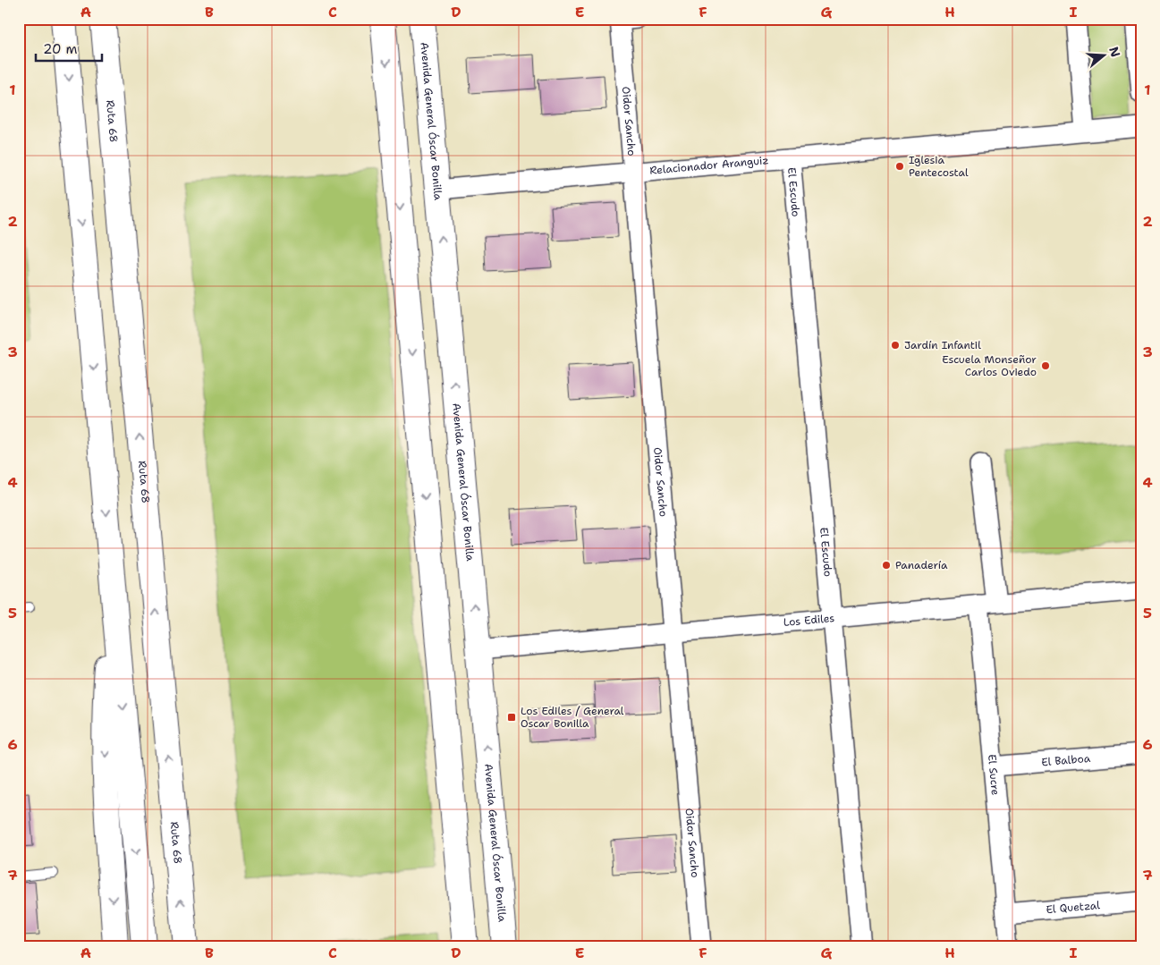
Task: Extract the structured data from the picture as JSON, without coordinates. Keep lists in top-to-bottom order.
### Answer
{
  "streets": {
    "main road": ["Ruta 68", "Avenida General Óscar Bonilla"],
    "street": [
      "Oidor Sancho",
      "Relacionador Aranguiz",
      "El Escudo",
      "Los Ediles",
      "El Balboa",
      "El Sucre",
      "El Quetzal"
    ]
  },
  "crossings": [
    ["Avenida General Óscar Bonilla", "Relacionador Aranguiz"],
    ["Avenida General Óscar Bonilla", "Los Ediles"],
    ["Oidor Sancho", "Relacionador Aranguiz"],
    ["Oidor Sancho", "Los Ediles"],
    ["Relacionador Aranguiz", "El Escudo"],
    ["El Escudo", "Los Ediles"],
    ["Los Ediles", "El Sucre"],
    ["El Balboa", "El Sucre"],
    ["El Sucre", "El Quetzal"]
  ],
  "places": {
    "other": [
      "Iglesia Pentecostal",
      "Jardín Infantil",
      "Escuela Monseñor Carlos Oviedo",
      "Panadería"
    ],
    "transit": ["Los Ediles / General Oscar Bonilla"]
  },
  "scale_bar": "20 m",
  "north": "right",
  "grid": {
    "columns": [
      "A",
      "B",
      "C",
      "D",
      "E",
      "F",
      "G",
      "H",
      "I"
    ],
    "rows": [
      "1",
      "2",
      "3",
      "4",
      "5",
      "6",
      "7"
    ]
  }
}
